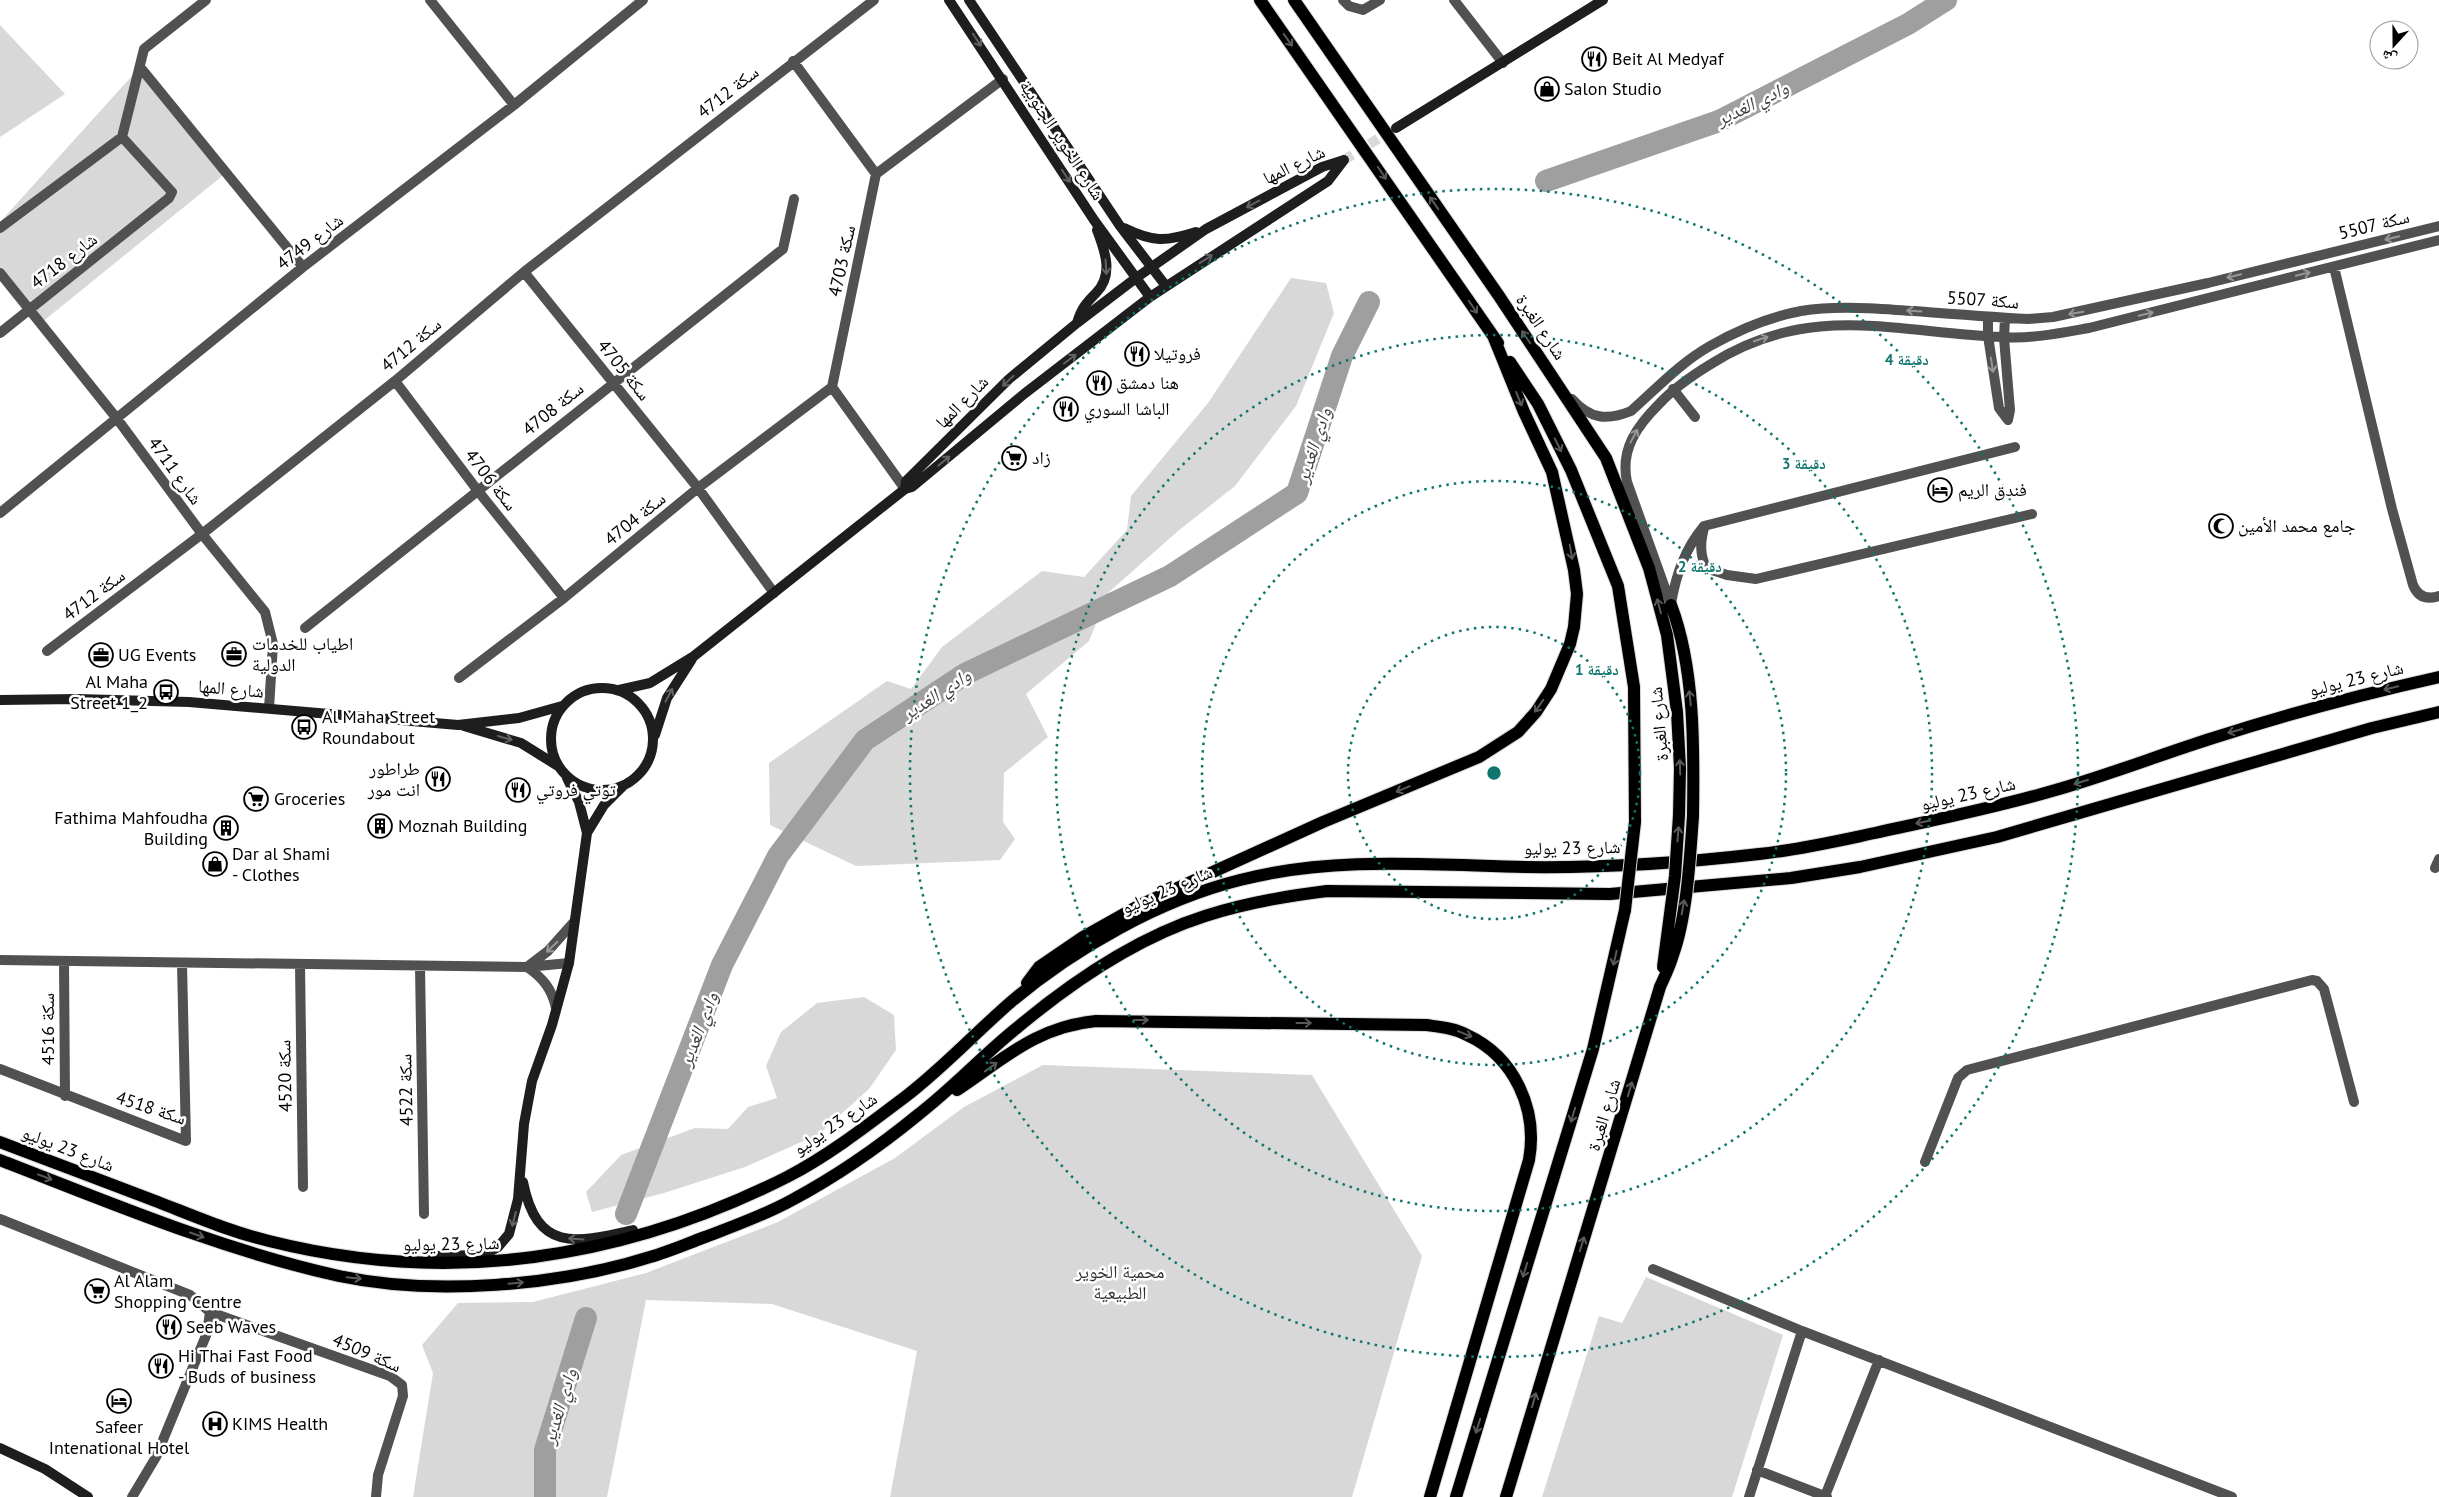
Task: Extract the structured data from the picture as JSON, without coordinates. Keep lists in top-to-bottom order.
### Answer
{
  "streets": {
    "main road": ["شارع الغبرة", "شارع 23 يوليو"],
    "street": [
      "سكة 4712",
      "شارع الخوير الجنوبية",
      "شارع المها",
      "سكة 5507",
      "4749 شارع",
      "4718 شارع",
      "4703 سكة",
      "4705 سكة",
      "سكة 4708",
      "4711 شارع",
      "4706 سكة",
      "سكة 4704",
      "سكة 4516",
      "سكة 4520",
      "سكة 4522",
      "سكة 4518",
      "سكة 4509"
    ]
  },
  "crossings": [
    ["سكة 4712", "4705 سكة"],
    ["سكة 4712", "4711 شارع"],
    ["سكة 4712", "4706 سكة"],
    ["شارع الخوير الجنوبية", "شارع المها"],
    ["شارع المها", "4705 سكة"],
    ["شارع المها", "4711 شارع"],
    ["سكة 5507", "شارع الغبرة"],
    ["4749 شارع", "4711 شارع"],
    ["4718 شارع", "4711 شارع"],
    ["4703 سكة", "سكة 4704"],
    ["4705 سكة", "سكة 4708"],
    ["4705 سكة", "سكة 4704"],
    ["سكة 4708", "4706 سكة"],
    ["4706 سكة", "سكة 4704"],
    ["سكة 4516", "سكة 4518"]
  ],
  "water": ["وادي الغدير"],
  "parks": ["محمية الخوير الطبيعية"],
  "places": {
    "restaurant": [
      "Beit Al Medyaf",
      "فروتيلا",
      "هنا دمشق",
      "الباشا السوري",
      "طراطور انت مور",
      "توتي فروتي",
      "Seeb Waves",
      "Hi Thai Fast Food - Buds of business"
    ],
    "shop": ["Salon Studio", "Dar al Shami - Clothes"],
    "supermarket": ["زاد", "Groceries", "Al Alam Shopping Centre"],
    "hotel": ["فندق الريم", "Safeer Intenational Hotel"],
    "mosque": ["جامع محمد الأمين"],
    "office": ["اطياب للخدمات الدولية", "UG Events"],
    "bus stop": ["Al Maha Street 1_2", "Al Maha Street Roundabout"],
    "building": ["Moznah Building", "Fathima Mahfoudha Building"],
    "hospital": ["KIMS Health"]
  },
  "north": "bottom",
  "rings": [
    "4 دقيقة",
    "3 دقيقة",
    "2 دقيقة",
    "1 دقيقة"
  ]
}
